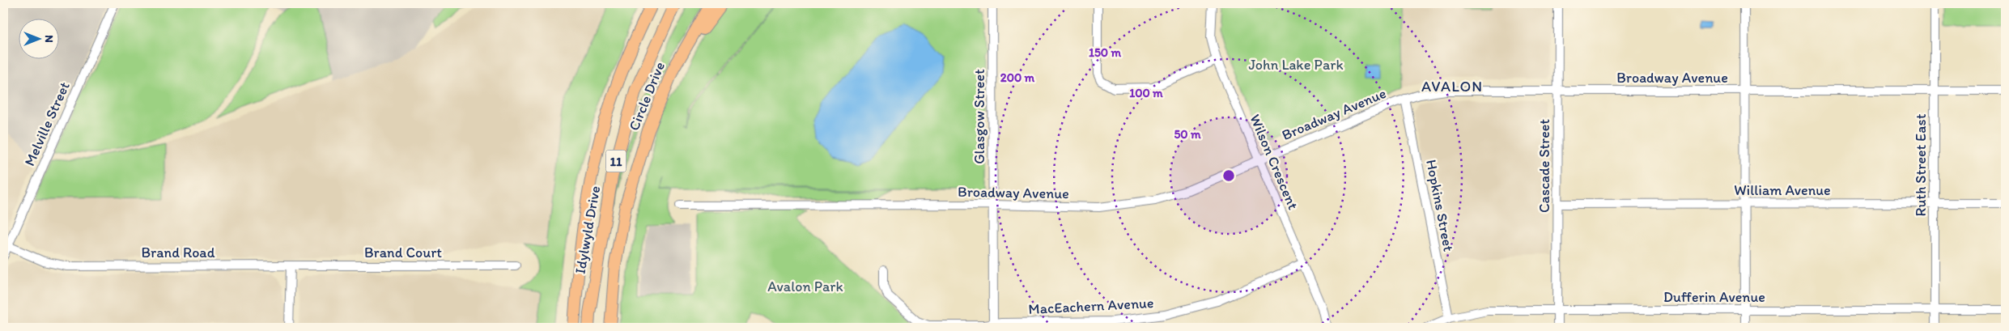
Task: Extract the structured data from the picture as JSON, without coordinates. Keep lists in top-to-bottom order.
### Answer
{
  "streets": {
    "highway": ["Circle Drive", "11", "Idylwyld Drive"],
    "street": [
      "Broadway Avenue",
      "Glasgow Street",
      "Melville Street",
      "Wilson Crescent",
      "Ruth Street East",
      "Cascade Street",
      "William Avenue",
      "Hopkins Street",
      "Brand Road",
      "Brand Court",
      "Dufferin Avenue",
      "MacEachern Avenue"
    ]
  },
  "crossings": [
    ["Broadway Avenue", "Glasgow Street"],
    ["Broadway Avenue", "Wilson Crescent"],
    ["Broadway Avenue", "Ruth Street East"],
    ["Broadway Avenue", "Cascade Street"],
    ["Broadway Avenue", "Hopkins Street"],
    ["Glasgow Street", "MacEachern Avenue"],
    ["Melville Street", "Brand Road"],
    ["Wilson Crescent", "MacEachern Avenue"],
    ["Ruth Street East", "William Avenue"],
    ["Ruth Street East", "Dufferin Avenue"],
    ["Cascade Street", "William Avenue"],
    ["Cascade Street", "Dufferin Avenue"],
    ["Hopkins Street", "Dufferin Avenue"],
    ["Brand Road", "Brand Court"]
  ],
  "districts": ["AVALON"],
  "parks": ["John Lake Park", "Avalon Park"],
  "north": "right",
  "rings": [
    "150 m",
    "200 m",
    "100 m",
    "50 m"
  ]
}
